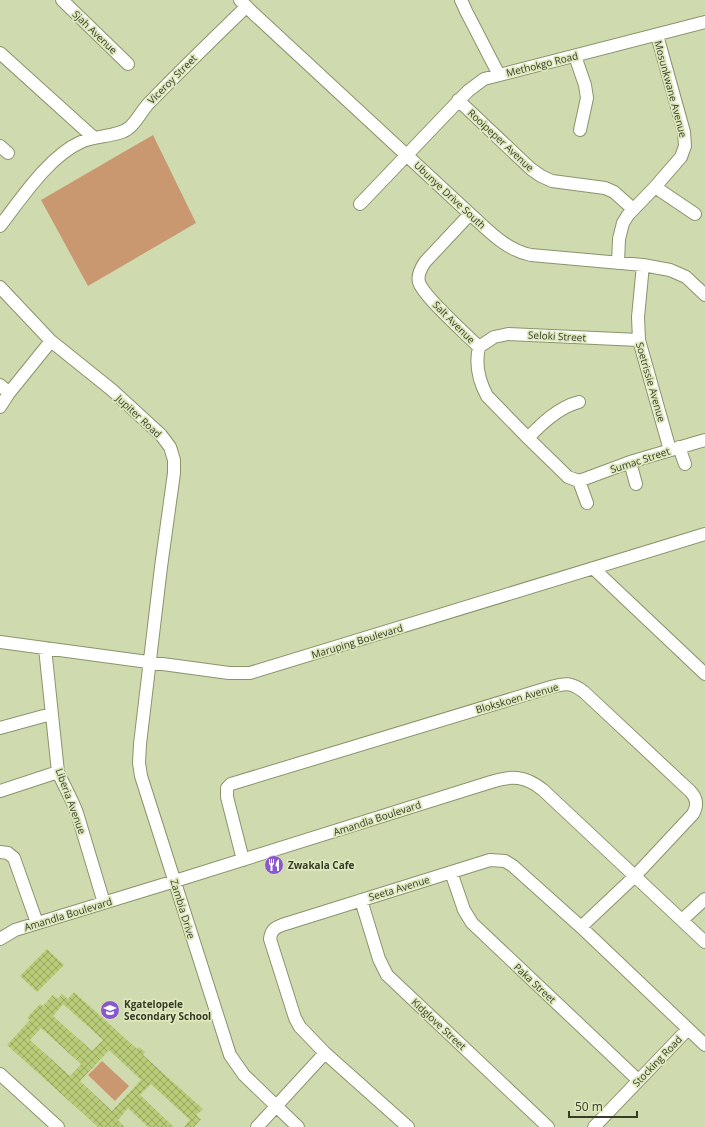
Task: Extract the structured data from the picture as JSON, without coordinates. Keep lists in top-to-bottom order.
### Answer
{
  "streets": {
    "street": [
      "Sjah Avenue",
      "Methokgo Road",
      "Viceroy Street",
      "Mosunkwane Avenue",
      "Rooipeper Avenue",
      "Ubunye Drive South",
      "Salt Avenue",
      "Seloki Street",
      "Soetrissie Avenue",
      "Jupiter Road",
      "Sumac Street",
      "Maruping Boulevard",
      "Blokskoen Avenue",
      "Liberia Avenue",
      "Amandla Boulevard",
      "Seeta Avenue",
      "Zambia Drive",
      "Paka Street",
      "Kidglove Street",
      "Stocking Road"
    ]
  },
  "crossings": [
    ["Methokgo Road", "Mosunkwane Avenue"],
    ["Methokgo Road", "Rooipeper Avenue"],
    ["Methokgo Road", "Ubunye Drive South"],
    ["Viceroy Street", "Ubunye Drive South"],
    ["Mosunkwane Avenue", "Rooipeper Avenue"],
    ["Mosunkwane Avenue", "Ubunye Drive South"],
    ["Ubunye Drive South", "Salt Avenue"],
    ["Ubunye Drive South", "Soetrissie Avenue"],
    ["Salt Avenue", "Seloki Street"],
    ["Salt Avenue", "Sumac Street"],
    ["Seloki Street", "Soetrissie Avenue"],
    ["Soetrissie Avenue", "Sumac Street"],
    ["Jupiter Road", "Maruping Boulevard"],
    ["Jupiter Road", "Zambia Drive"],
    ["Maruping Boulevard", "Liberia Avenue"],
    ["Maruping Boulevard", "Zambia Drive"],
    ["Blokskoen Avenue", "Amandla Boulevard"],
    ["Blokskoen Avenue", "Seeta Avenue"],
    ["Liberia Avenue", "Amandla Boulevard"],
    ["Amandla Boulevard", "Zambia Drive"],
    ["Seeta Avenue", "Paka Street"],
    ["Seeta Avenue", "Kidglove Street"],
    ["Seeta Avenue", "Stocking Road"],
    ["Paka Street", "Stocking Road"]
  ],
  "places": {
    "restaurant": ["Zwakala Cafe"],
    "school or university": ["Kgatelopele Secondary School"]
  },
  "scale_bar": "50 m"
}
